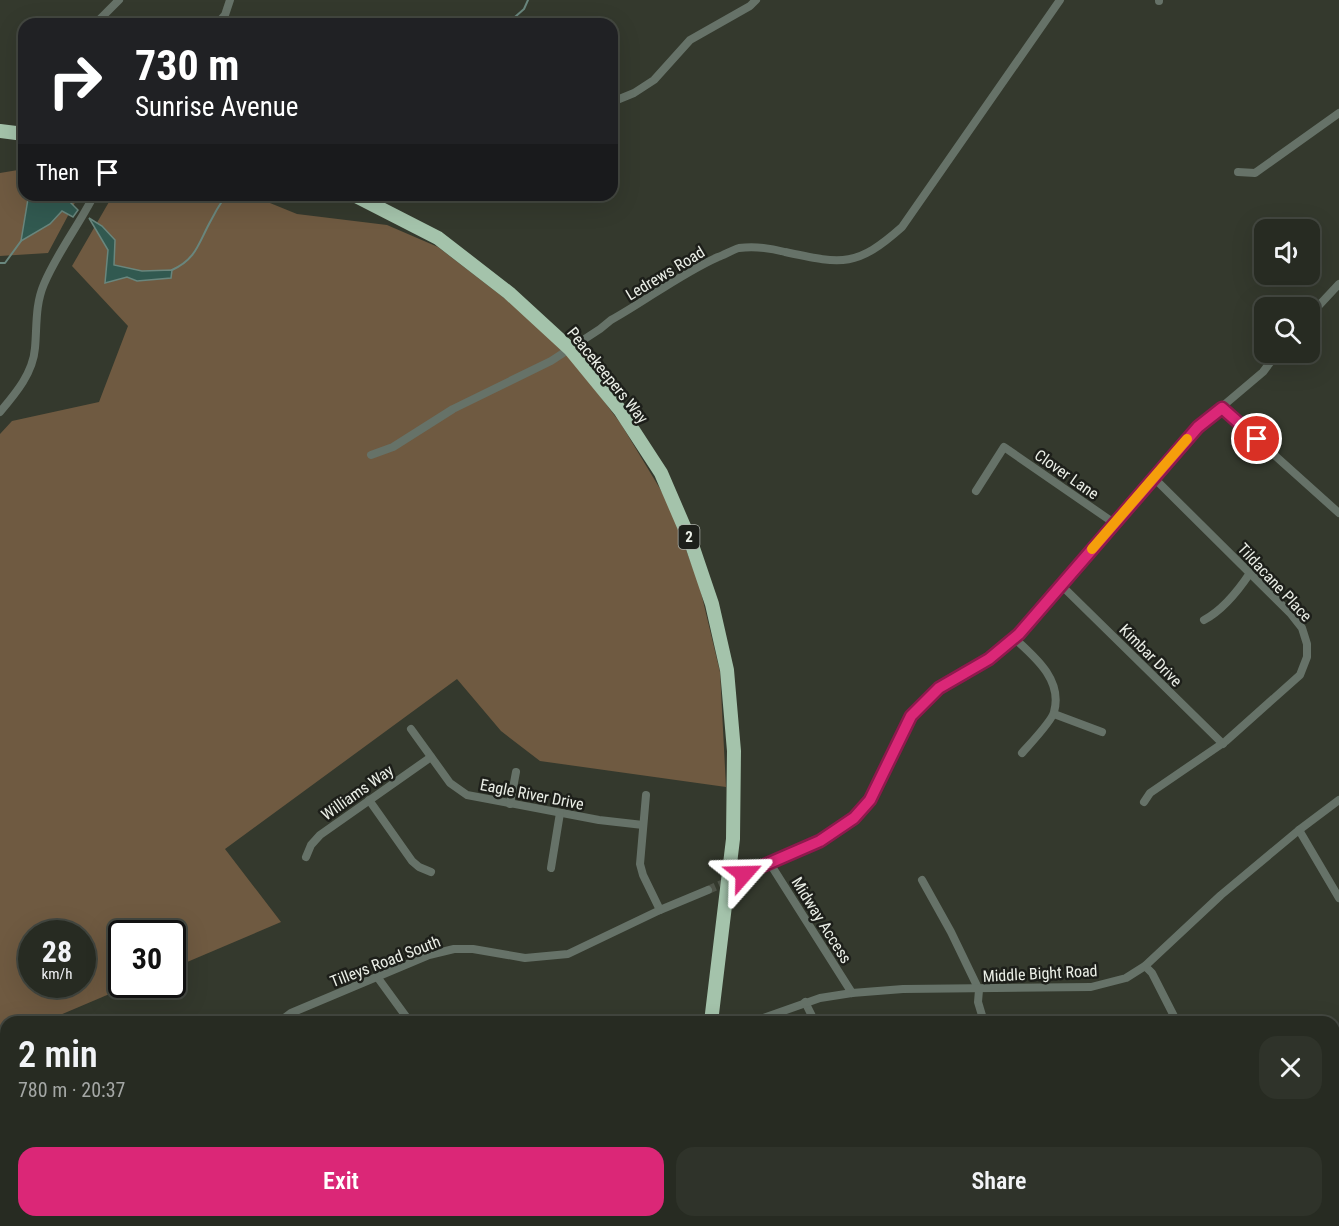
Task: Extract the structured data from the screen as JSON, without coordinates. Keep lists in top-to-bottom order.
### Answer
{
  "streets": {
    "highway": ["Peacekeepers Way", "2"],
    "street": [
      "Ledrews Road",
      "Clover Lane",
      "Tildacane Place",
      "Kimbar Drive",
      "Williams Way",
      "Eagle River Drive",
      "Midway Access",
      "Tilleys Road South",
      "Middle Bight Road"
    ]
  },
  "crossings": [
    ["Tildacane Place", "Kimbar Drive"],
    ["Williams Way", "Eagle River Drive"],
    ["Midway Access", "Middle Bight Road"]
  ],
  "page": {
    "turn": ["730 m", "Sunrise Avenue"],
    "then": "Then",
    "speed": "28 km/h",
    "limit": "30",
    "heading": ["2 min", "780 m · 20:37"],
    "buttons": ["Exit", "Share"]
  }
}
